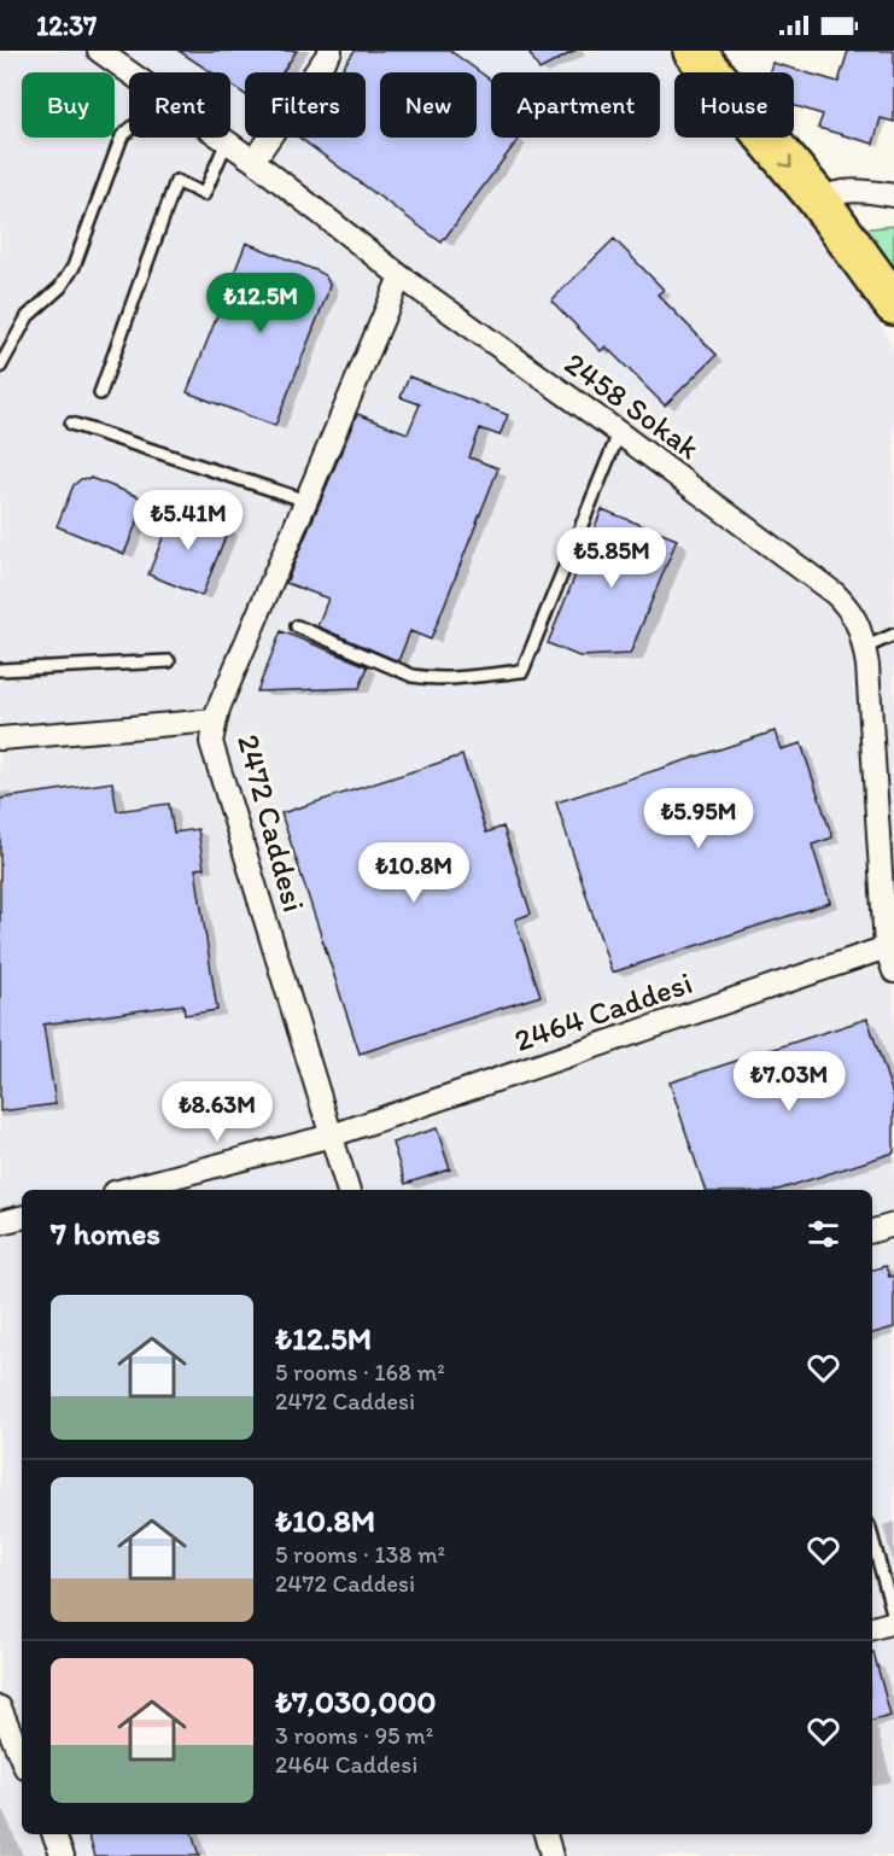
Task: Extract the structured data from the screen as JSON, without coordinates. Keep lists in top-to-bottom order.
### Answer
{
  "streets": {
    "street": ["2458 Sokak", "2472 Caddesi", "2464 Caddesi"]
  },
  "crossings": [
    ["2458 Sokak", "2472 Caddesi"],
    ["2458 Sokak", "2464 Caddesi"],
    ["2472 Caddesi", "2464 Caddesi"]
  ],
  "page": {
    "status": "12:37",
    "chip": [
      "Buy",
      "Rent",
      "Filters",
      "New",
      "Apartment",
      "House"
    ],
    "price": [
      "₺12.5M",
      "₺5.41M",
      "₺5.85M",
      "₺5.95M",
      "₺10.8M",
      "₺7.03M",
      "₺8.63M"
    ],
    "heading": "7 homes",
    "list": [
      {
        "name": "₺12.5M",
        "note": "5 rooms · 168 m² · 2472 Caddesi"
      },
      {
        "name": "₺10.8M",
        "note": "5 rooms · 138 m² · 2472 Caddesi"
      },
      {
        "name": "₺7,030,000",
        "note": "3 rooms · 95 m² · 2464 Caddesi"
      }
    ]
  }
}
